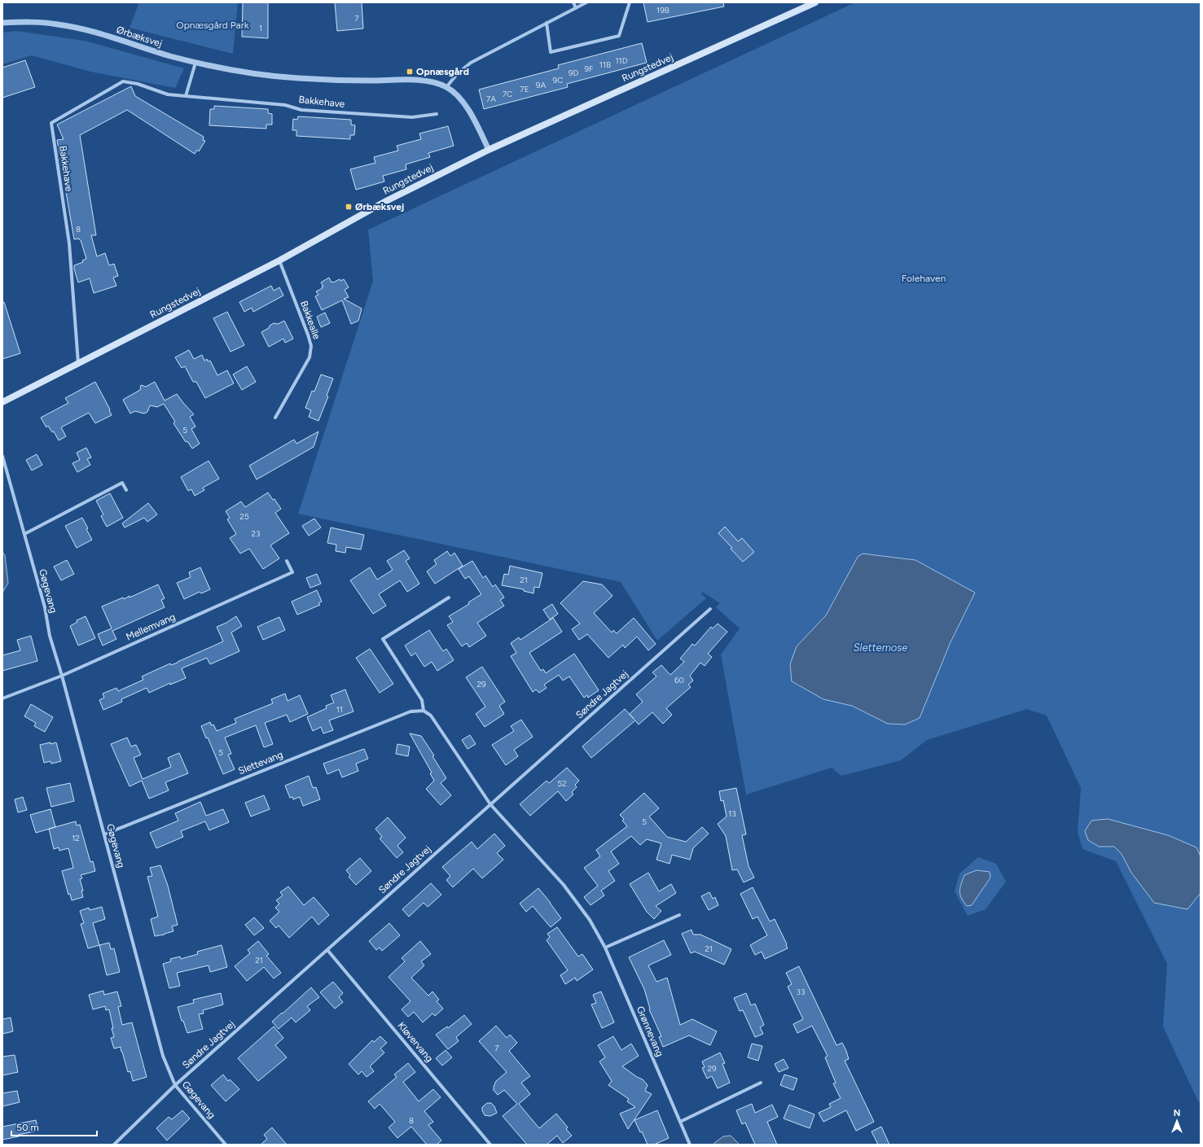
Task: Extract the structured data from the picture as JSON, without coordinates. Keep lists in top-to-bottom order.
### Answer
{
  "streets": {
    "main road": ["Rungstedvej"],
    "street": [
      "Ørbæksvej",
      "Bakkehave",
      "Bakkealle",
      "Gøgevang",
      "Mellemvang",
      "Søndre Jagtvej",
      "Slettevang",
      "Grønnevang",
      "Kløvervang"
    ]
  },
  "crossings": [
    ["Ørbæksvej", "Rungstedvej"],
    ["Rungstedvej", "Bakkehave"],
    ["Rungstedvej", "Bakkealle"],
    ["Gøgevang", "Mellemvang"],
    ["Gøgevang", "Søndre Jagtvej"],
    ["Gøgevang", "Slettevang"],
    ["Søndre Jagtvej", "Grønnevang"],
    ["Søndre Jagtvej", "Kløvervang"]
  ],
  "water": ["Slettemose"],
  "parks": ["Opnæsgård Park", "Folehaven"],
  "places": {
    "transit": ["Opnæsgård", "Ørbæksvej"]
  },
  "house_numbers": [
    "19B",
    "7",
    "1",
    "11D",
    "11B",
    "9F",
    "9D",
    "9C",
    "9A",
    "7E",
    "7C",
    "7A",
    "8",
    "5",
    "25",
    "23",
    "21",
    "60",
    "29",
    "11",
    "5",
    "52",
    "13",
    "5",
    "12",
    "21",
    "21",
    "33",
    "7",
    "29",
    "8"
  ],
  "scale_bar": "50 m",
  "north": "top"
}
